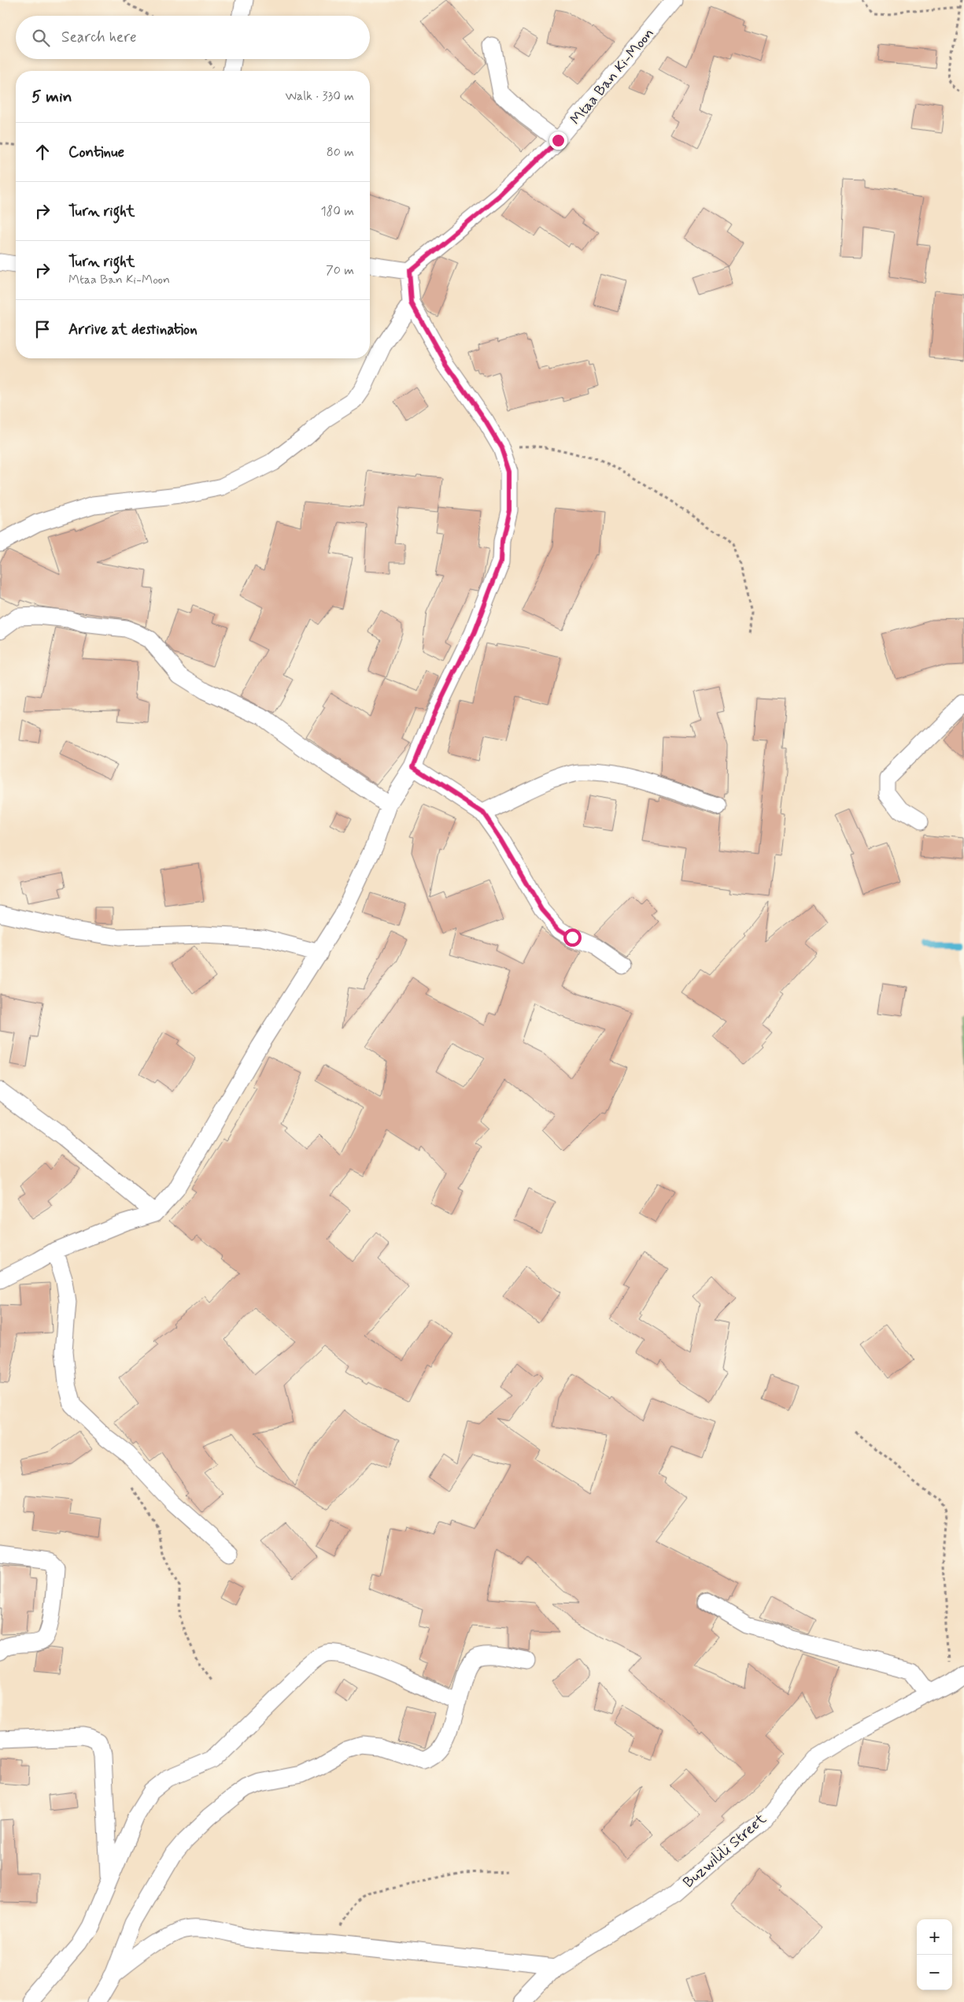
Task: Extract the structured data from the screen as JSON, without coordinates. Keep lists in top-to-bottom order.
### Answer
{
  "streets": {
    "street": ["Mtaa Ban Ki-Moon", "Buzwilili Street"]
  },
  "page": {
    "search": "Search here",
    "heading": ["5 min", "Walk · 330 m"],
    "list": [
      ["Continue", "80 m"],
      ["Turn right", "180 m"],
      ["Turn right", "Mtaa Ban Ki-Moon", "70 m"],
      "Arrive at destination"
    ],
    "map_buttons": ["+", "−"]
  }
}
